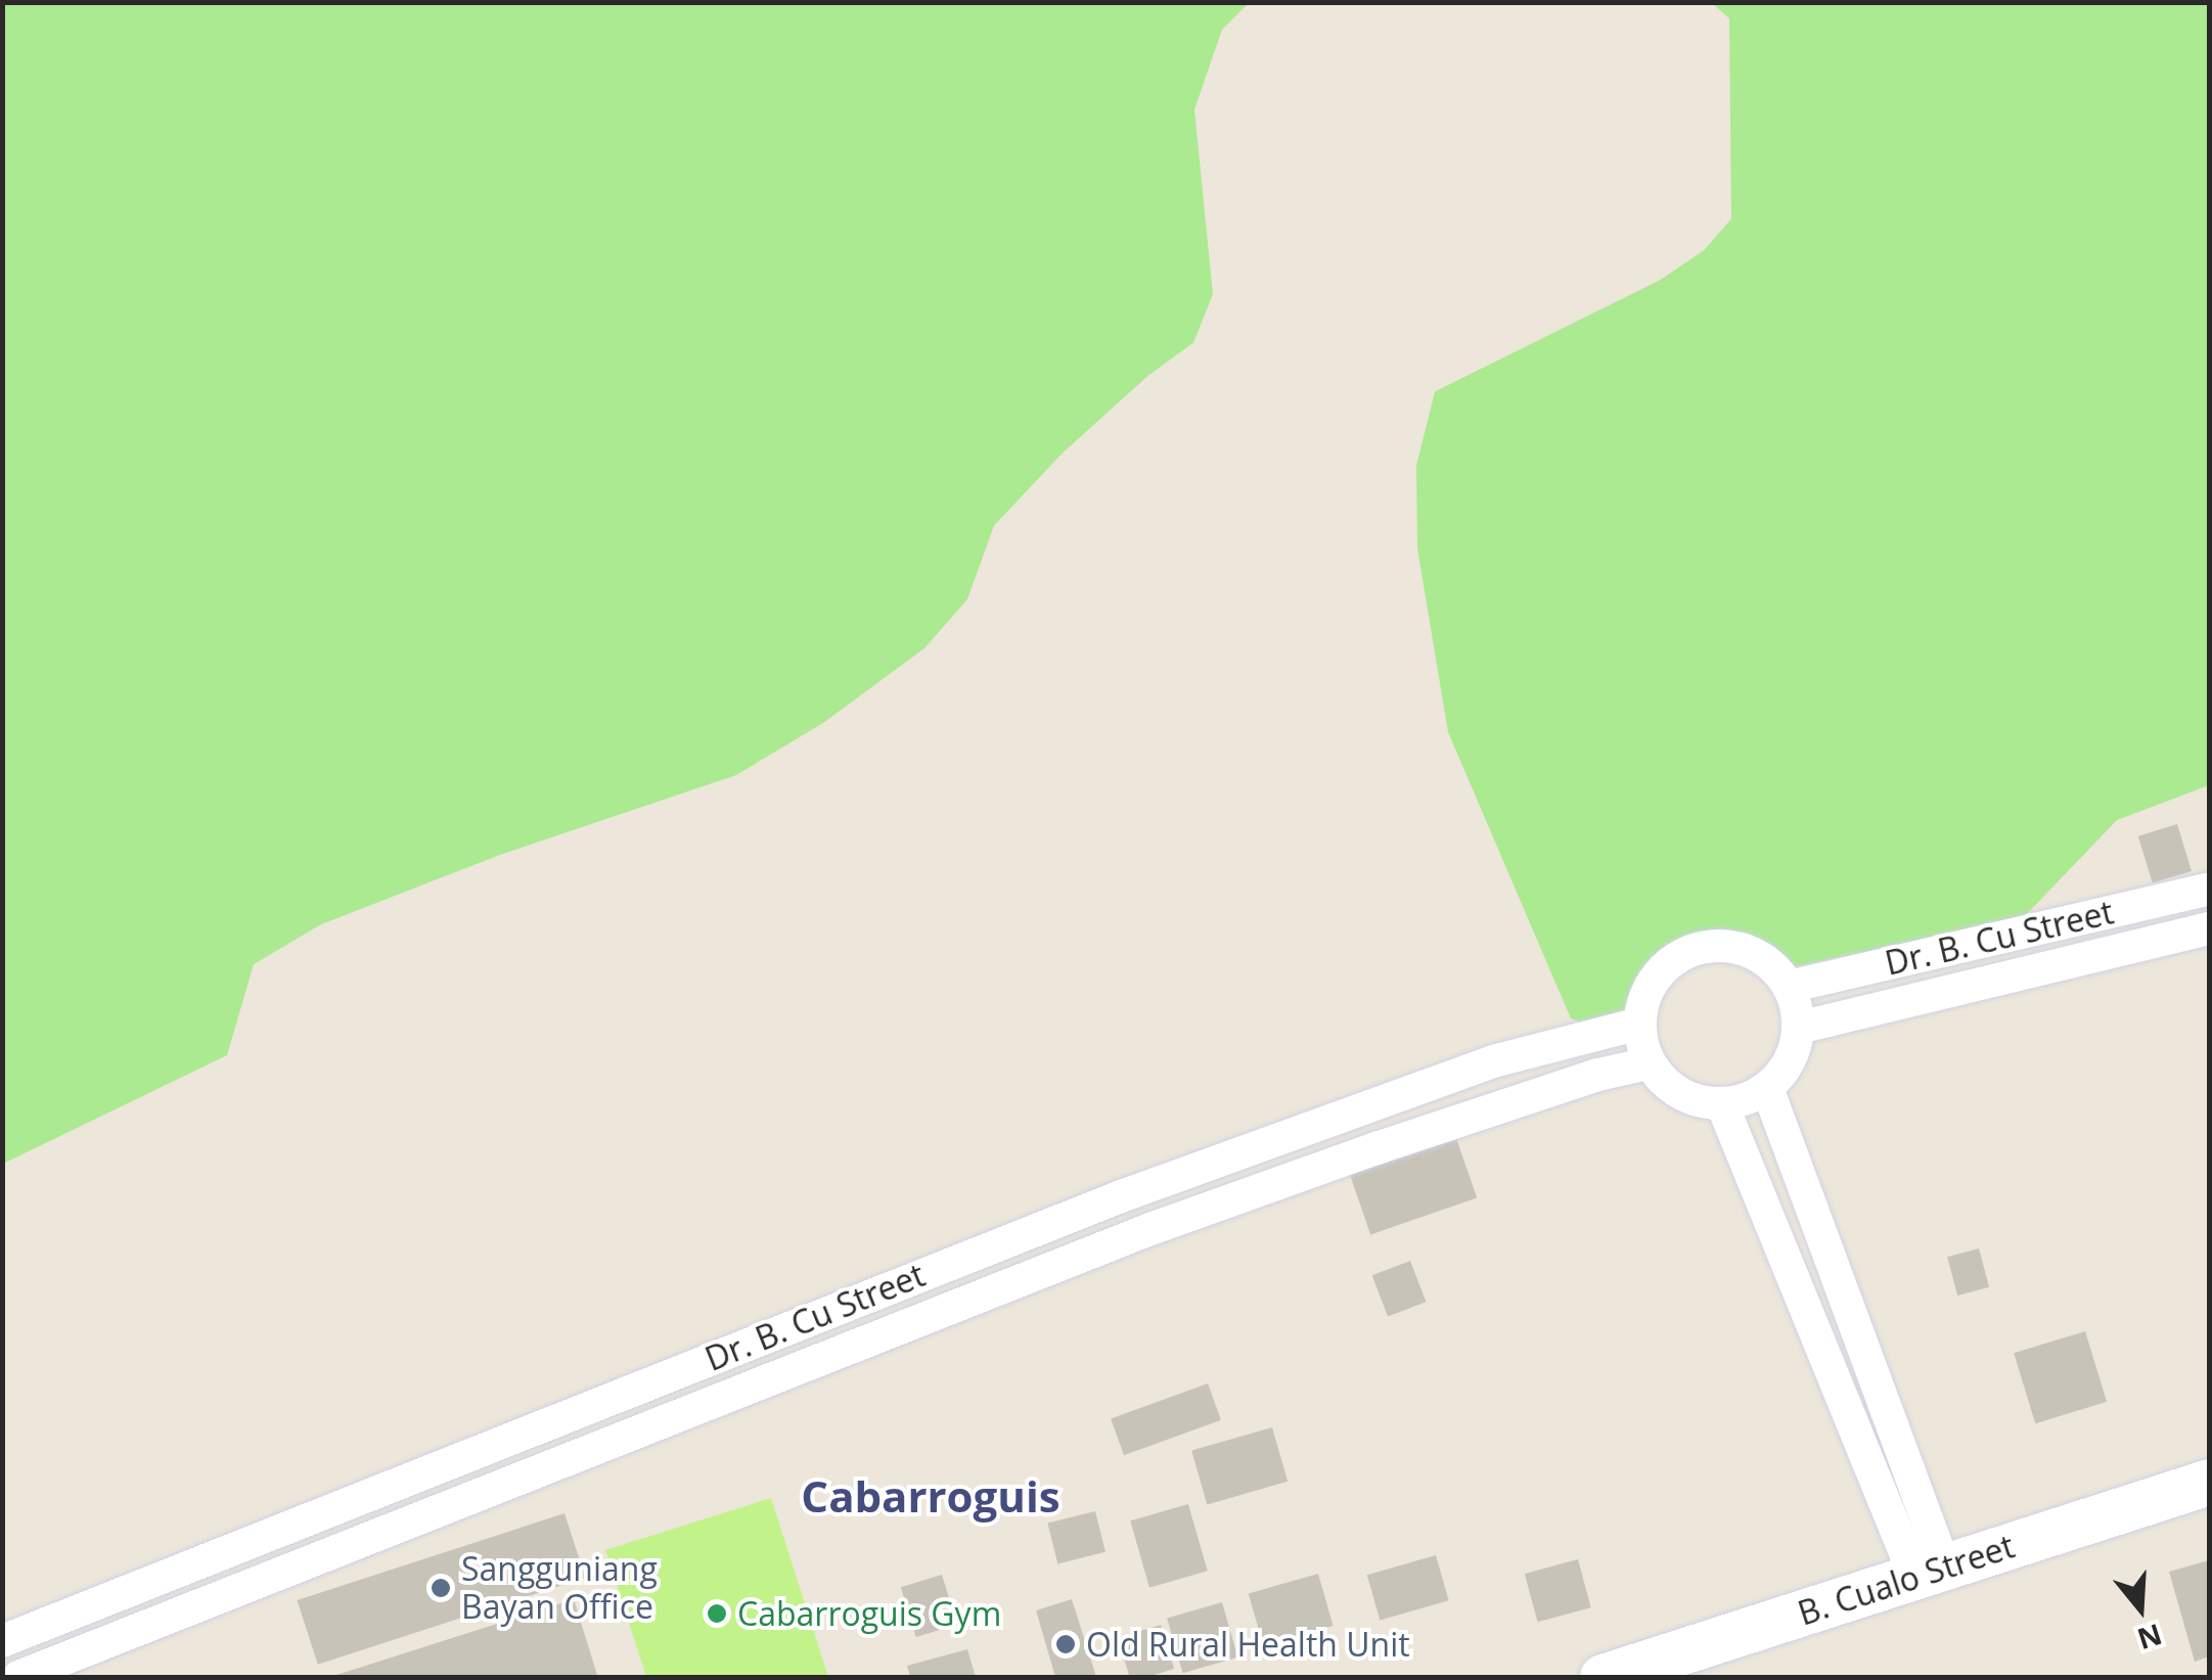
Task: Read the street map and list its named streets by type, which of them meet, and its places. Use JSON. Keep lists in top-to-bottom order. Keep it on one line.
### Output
{"streets":{"street":["Dr. B. Cu Street","B. Cualo Street"]},"districts":["Cabarroguis"],"places":["Sangguniang Bayan Office","Cabarroguis Gym","Old Rural Health Unit"],"north":"bottom"}
